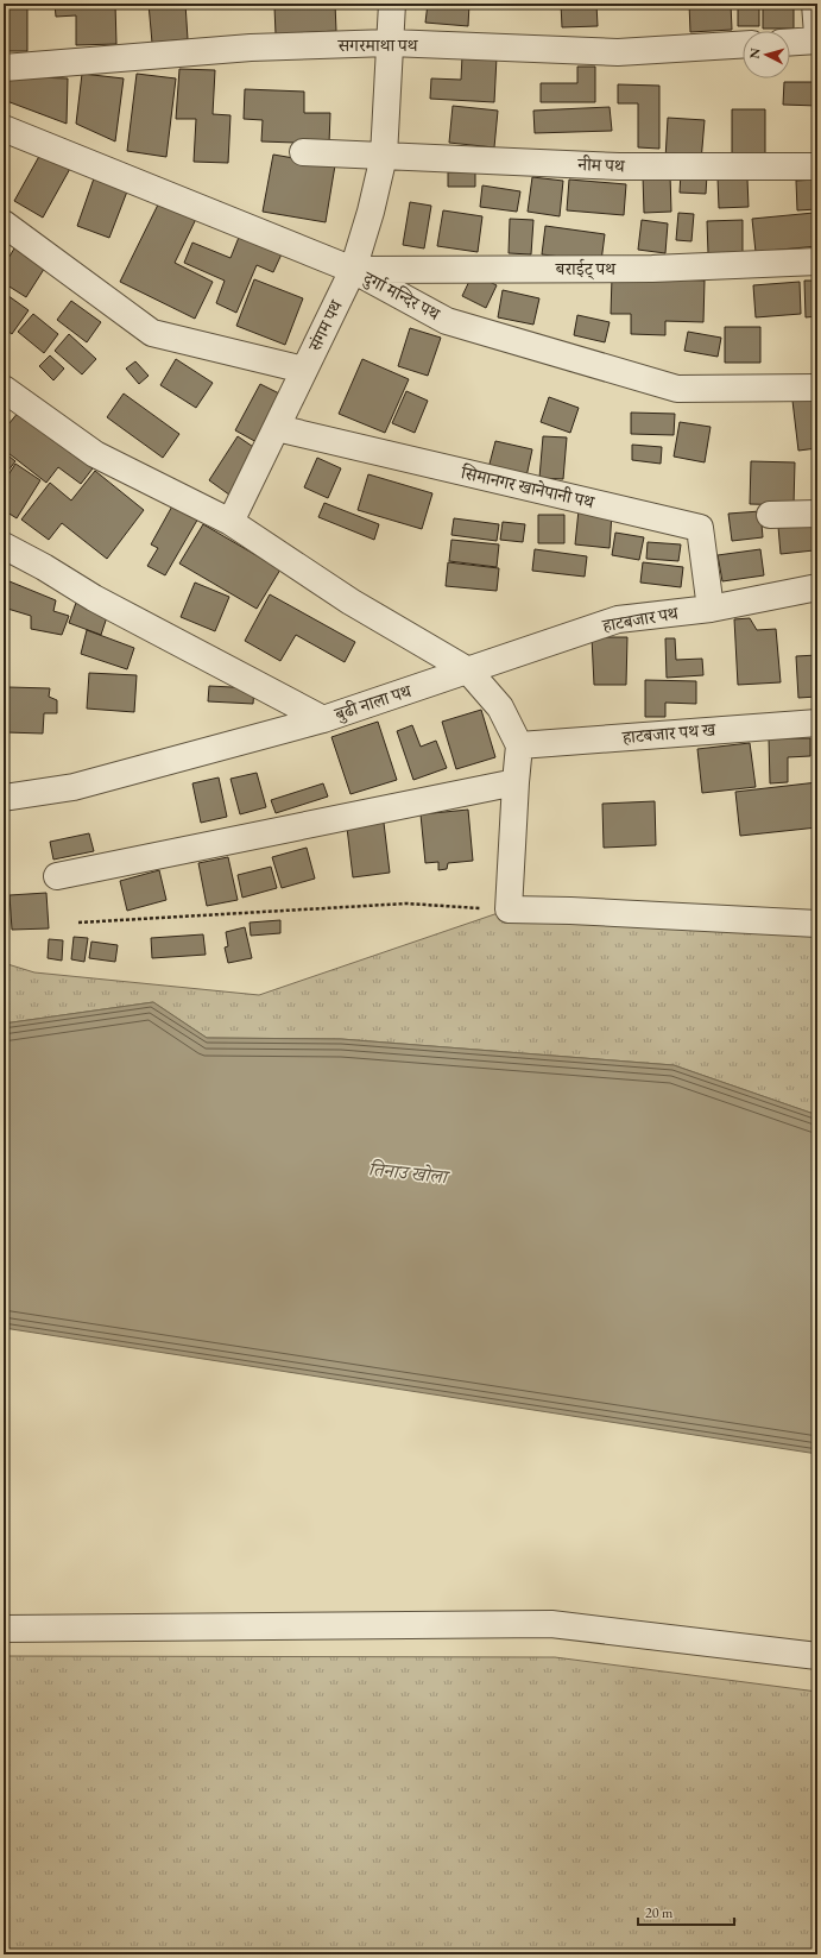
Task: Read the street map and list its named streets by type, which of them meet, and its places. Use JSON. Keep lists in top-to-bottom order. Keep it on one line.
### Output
{"streets":{"street":["सगरमाथा पथ","नीम पथ","बराईट् पथ","दुर्गा मन्दिर पथ","संगम पथ","सिमानगर खानेपानी पथ","हाटबजार पथ","बुढी नाला पथ","हाटबजार पथ ख"]},"crossings":[["सगरमाथा पथ","संगम पथ"],["नीम पथ","संगम पथ"],["बराईट् पथ","दुर्गा मन्दिर पथ"],["बराईट् पथ","संगम पथ"],["दुर्गा मन्दिर पथ","संगम पथ"],["संगम पथ","सिमानगर खानेपानी पथ"],["सिमानगर खानेपानी पथ","हाटबजार पथ"],["हाटबजार पथ","बुढी नाला पथ"]],"water":["तिनाउ खोला"],"scale_bar":"20 m","north":"left"}
